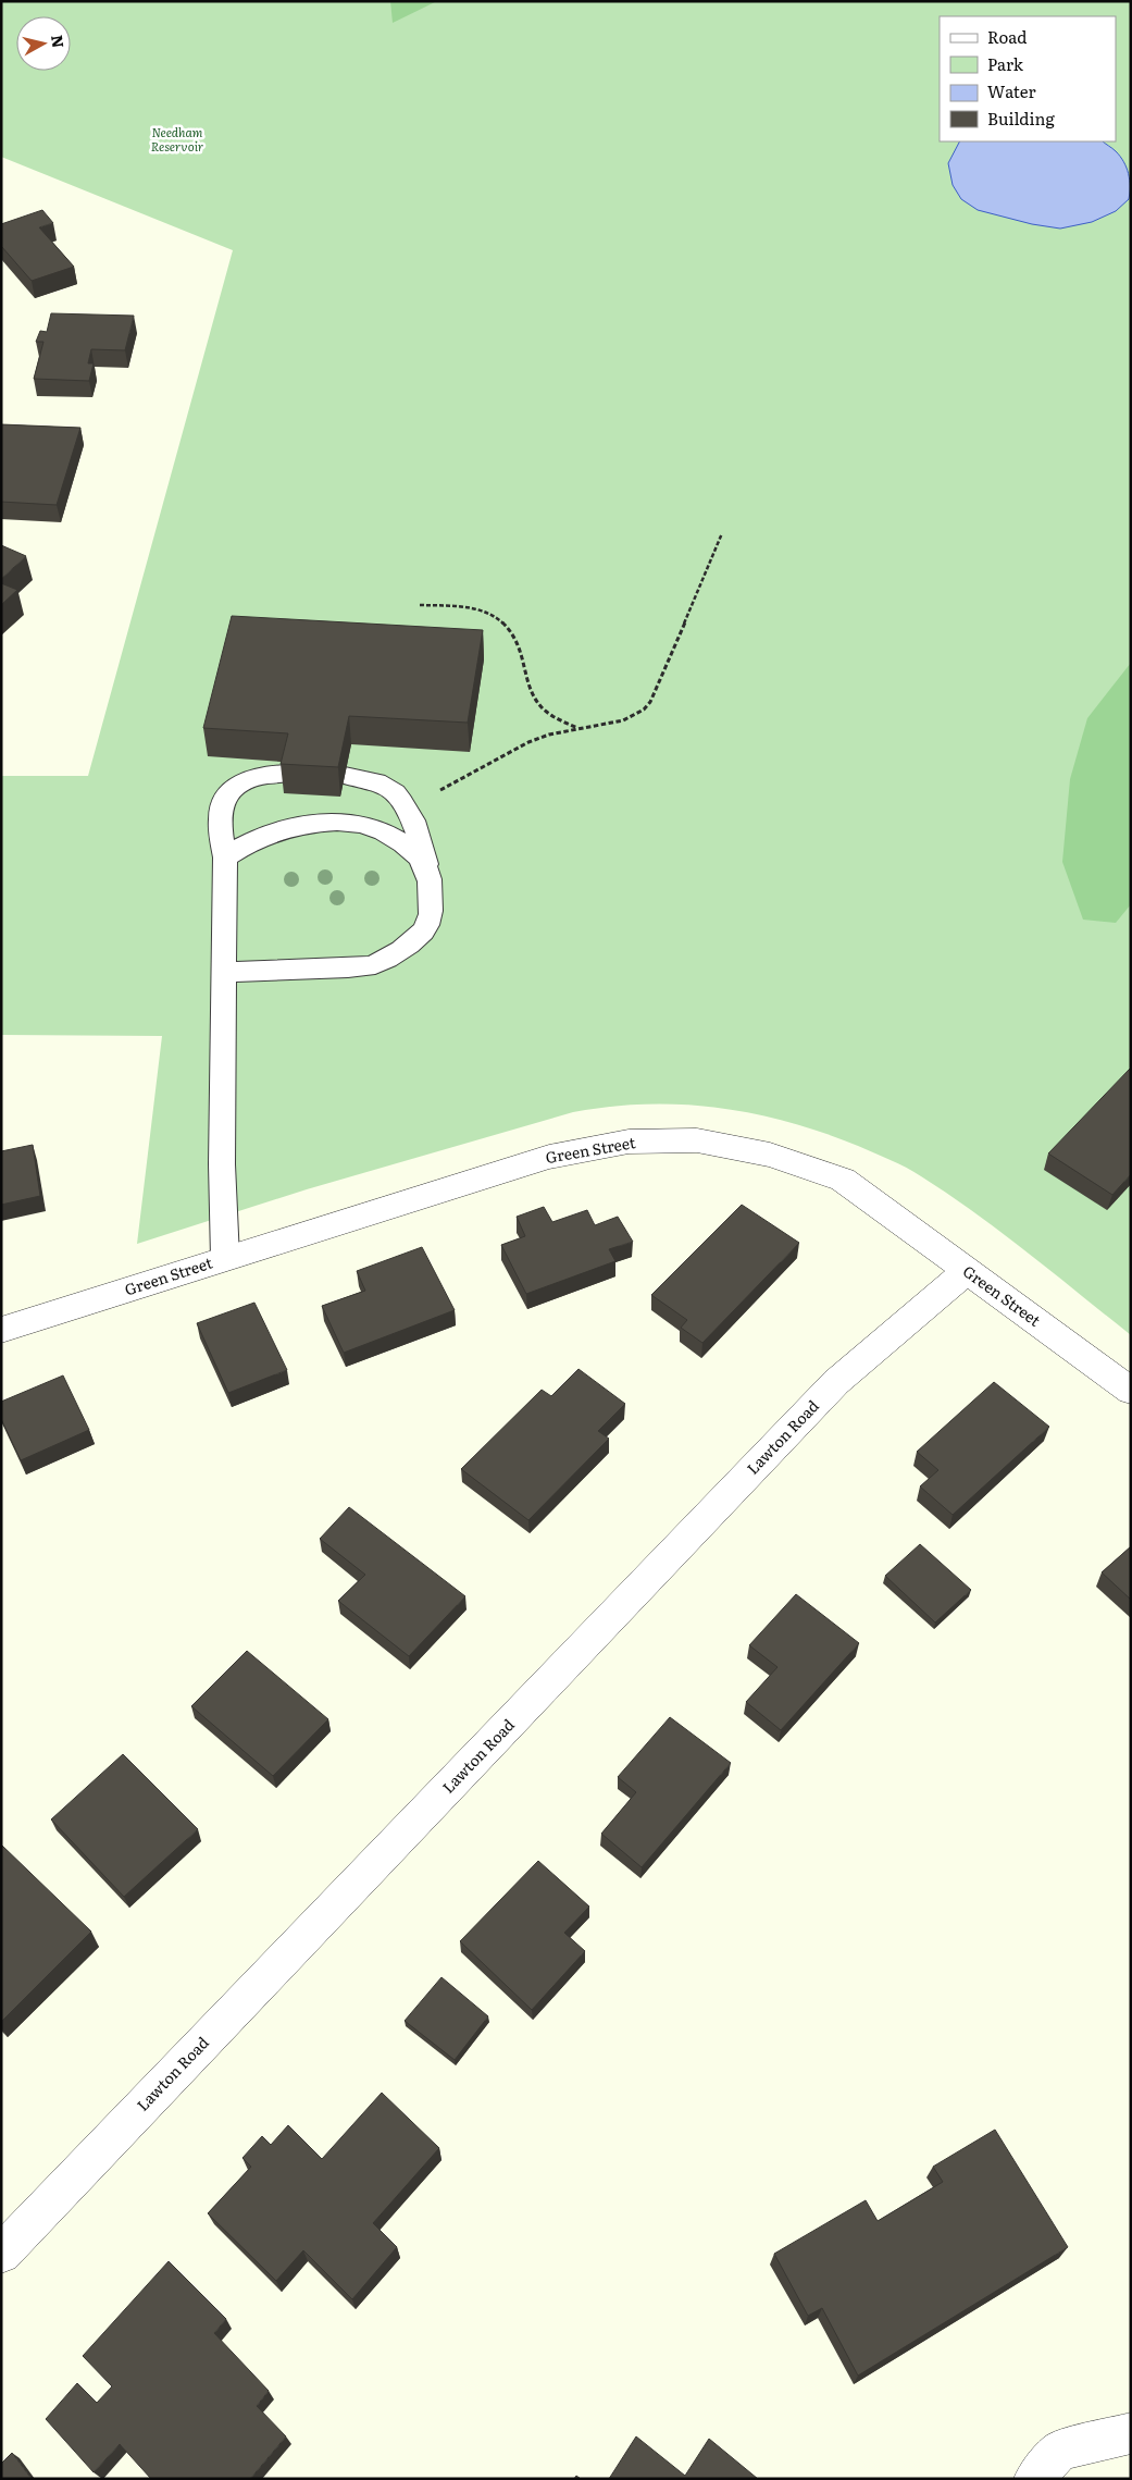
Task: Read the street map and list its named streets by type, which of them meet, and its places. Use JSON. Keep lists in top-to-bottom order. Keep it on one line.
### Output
{"streets":{"street":["Green Street","Lawton Road"]},"crossings":[["Green Street","Lawton Road"]],"parks":["Needham Reservoir"],"legend":["Road","Park","Water","Building"],"north":"right"}
